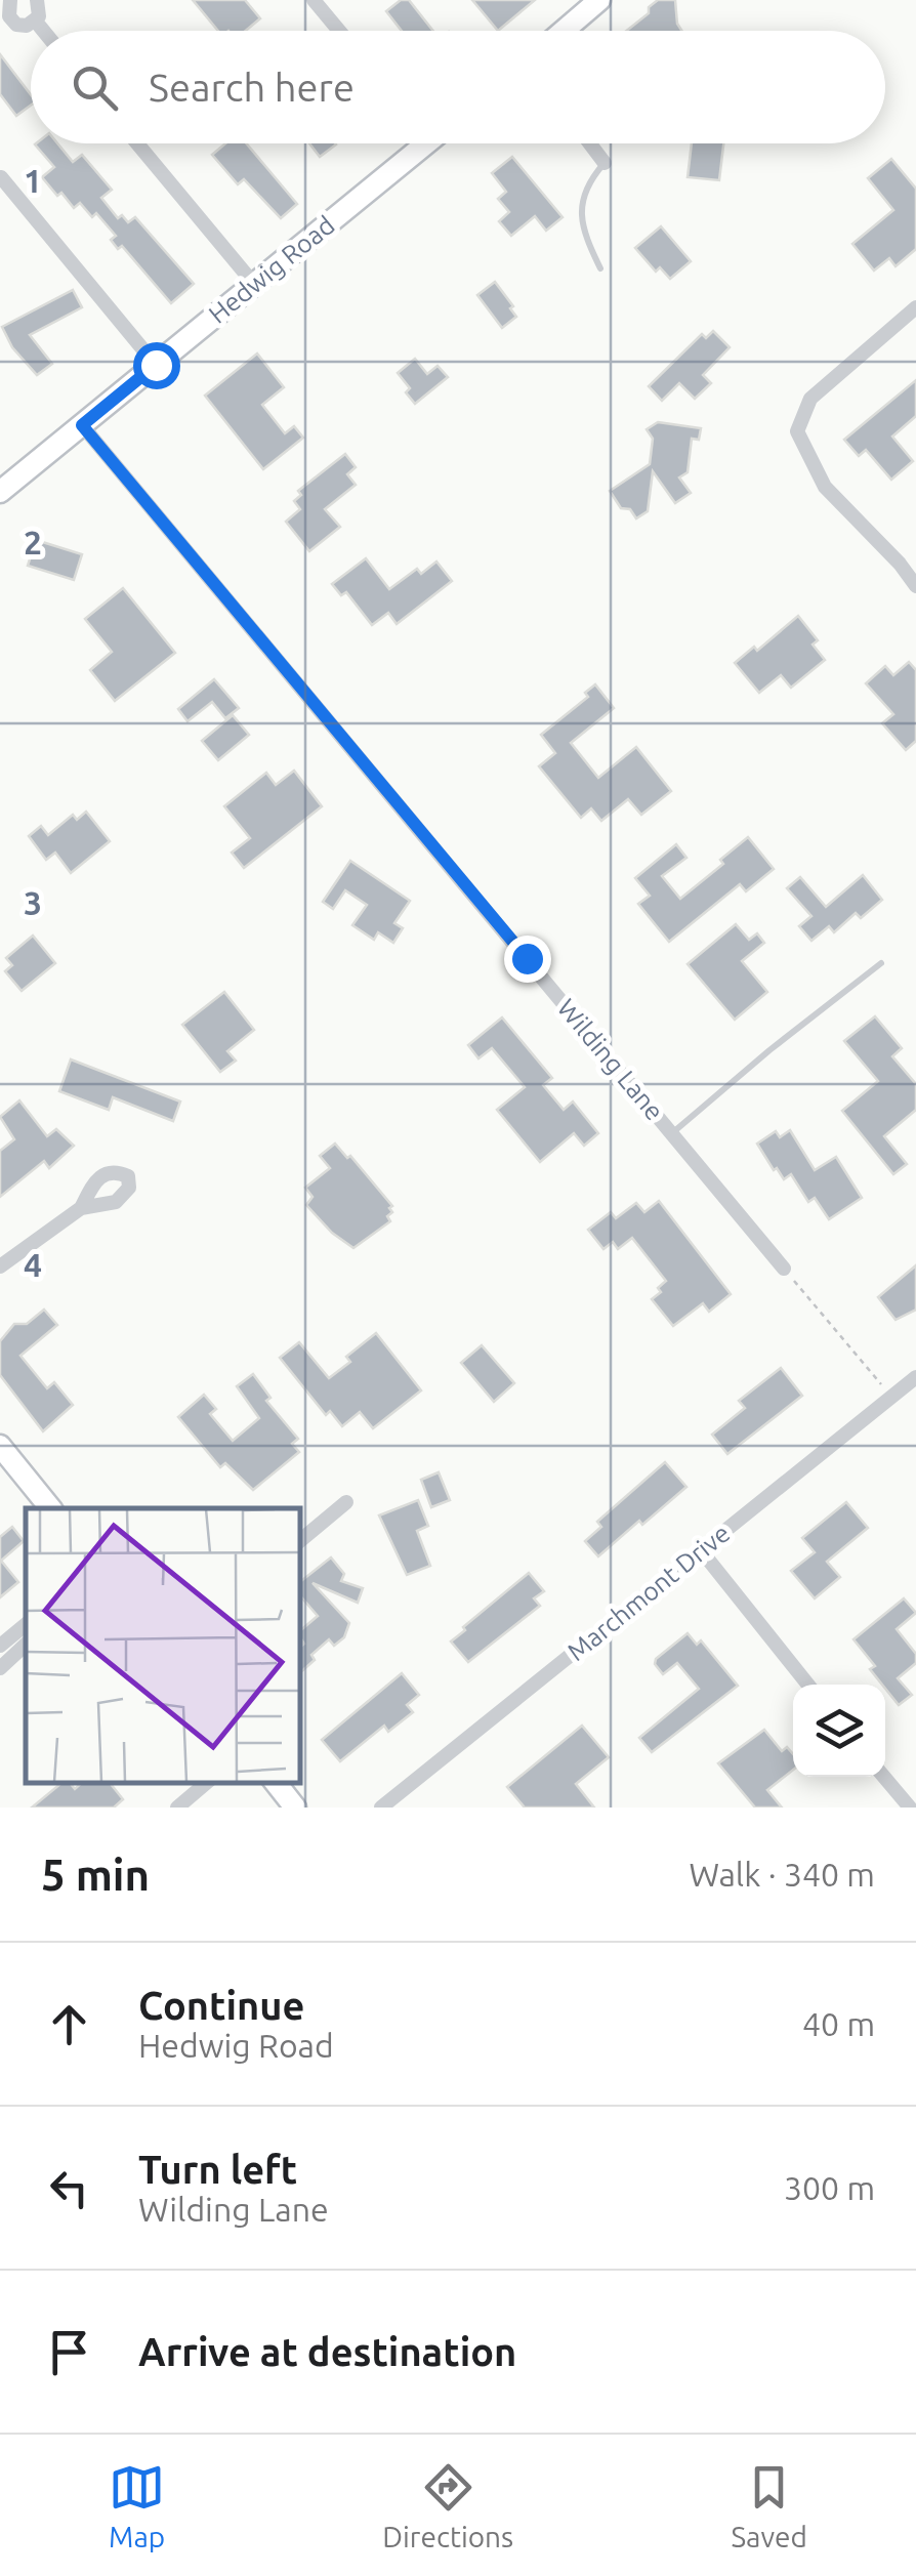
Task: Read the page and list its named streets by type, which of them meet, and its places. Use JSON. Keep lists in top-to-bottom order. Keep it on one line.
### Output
{"streets":{"street":["Hedwig Road","Wilding Lane","Marchmont Drive"]},"crossings":[["Hedwig Road","Wilding Lane"]],"page":{"search":"Search here","heading":["5 min","Walk · 340 m"],"list":[["Continue","Hedwig Road","40 m"],["Turn left","Wilding Lane","300 m"],"Arrive at destination"],"nav":["Map","Directions","Saved"]},"grid":{"rows":["1","2","3","4"]}}
